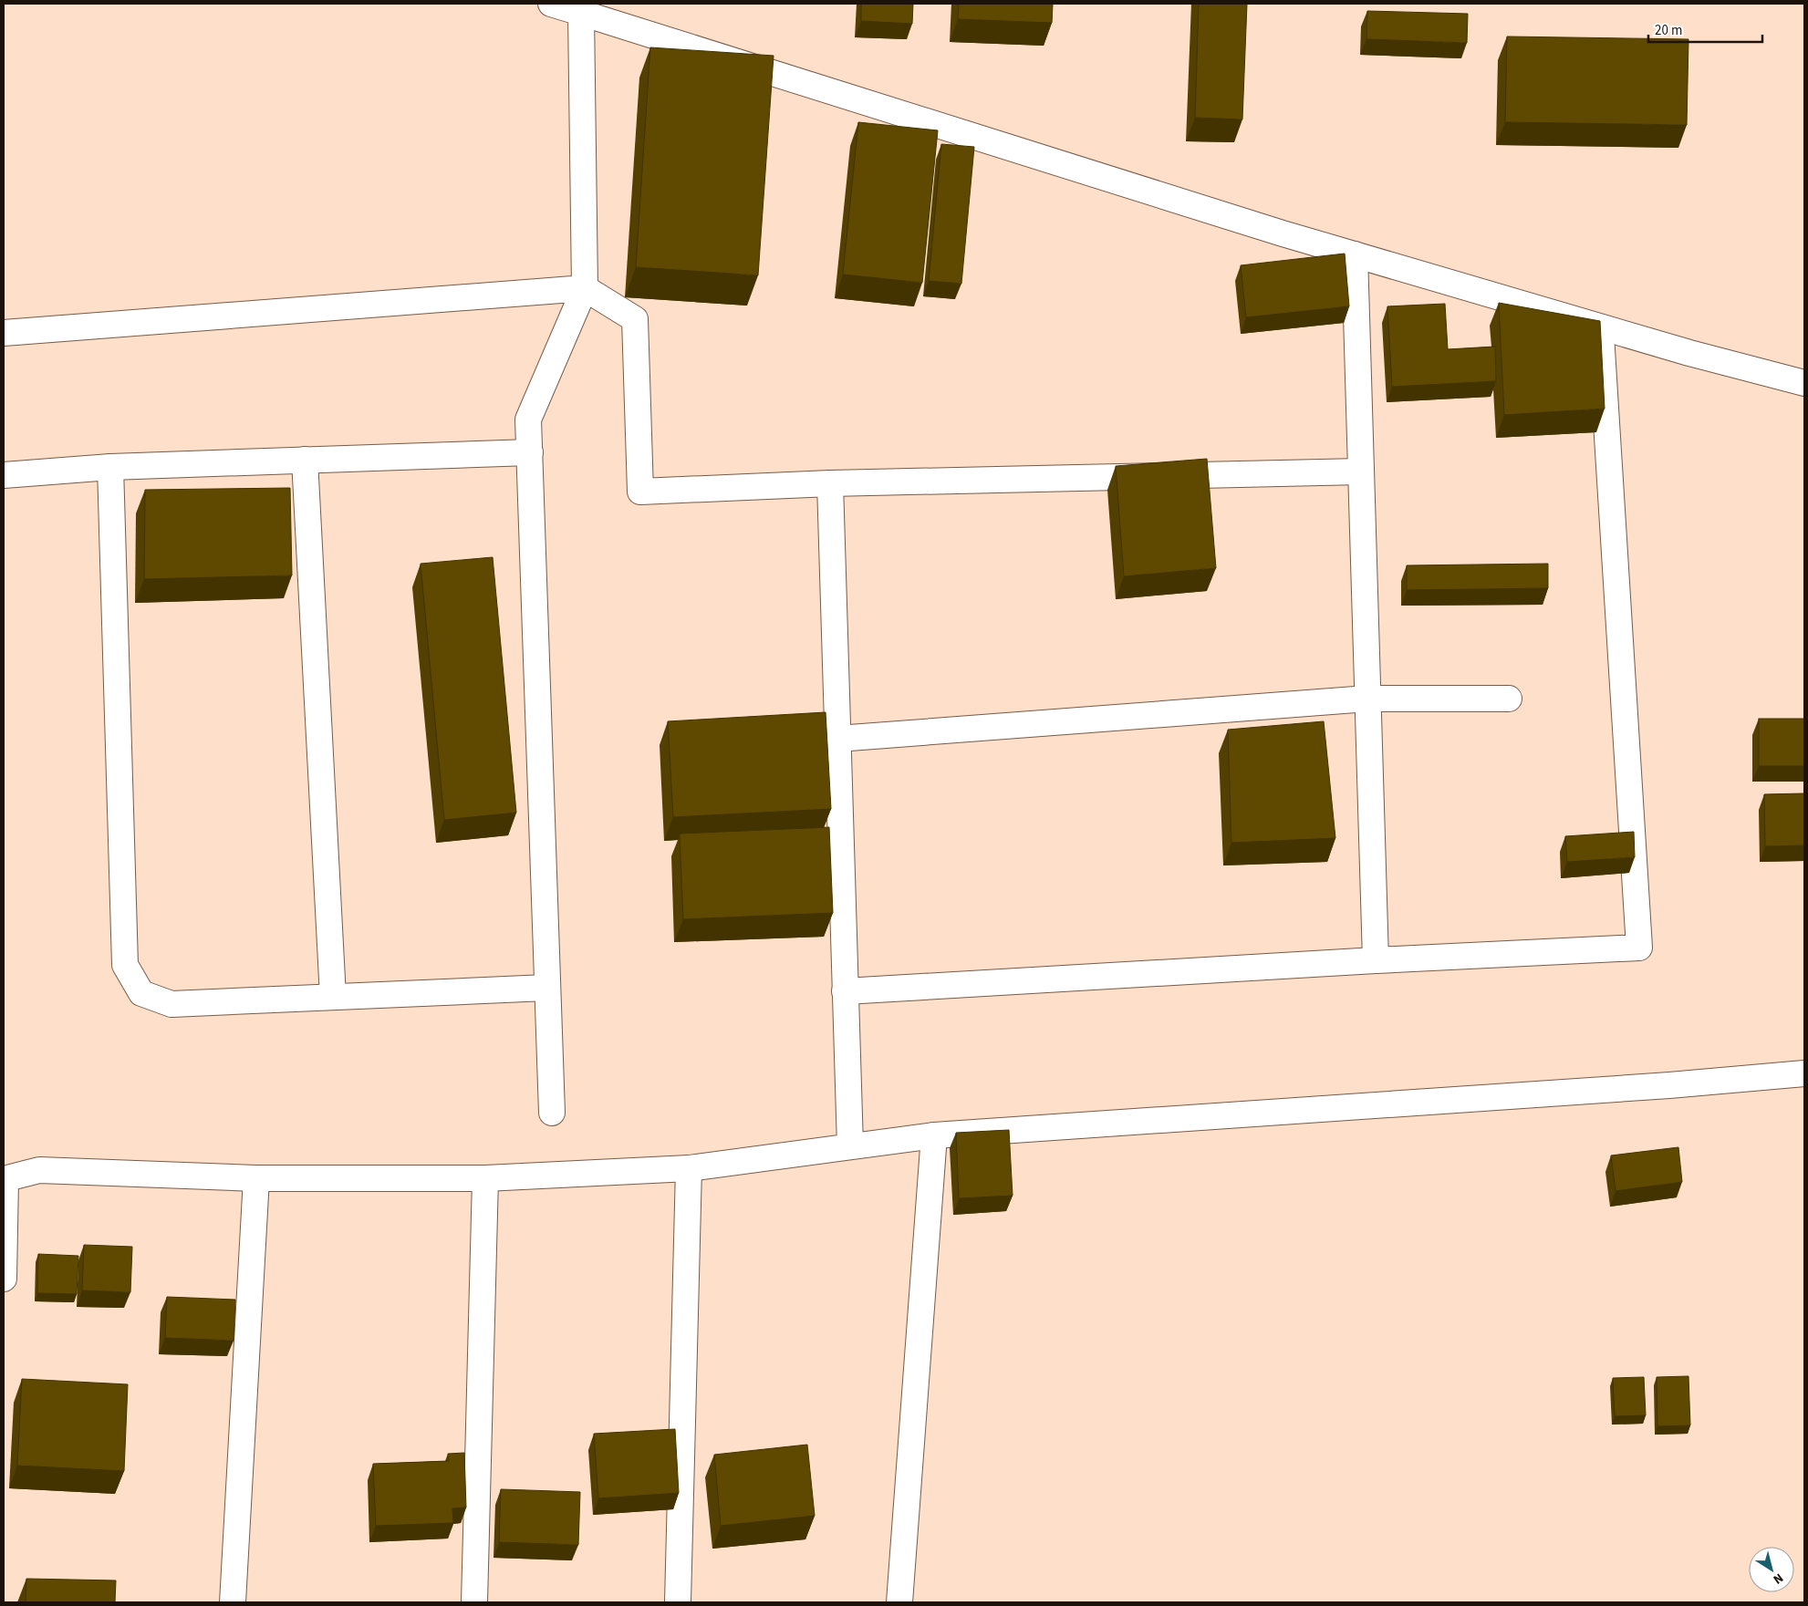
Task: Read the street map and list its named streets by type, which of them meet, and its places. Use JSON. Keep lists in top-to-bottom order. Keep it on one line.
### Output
{"scale_bar":"20 m","north":"bottom right"}
